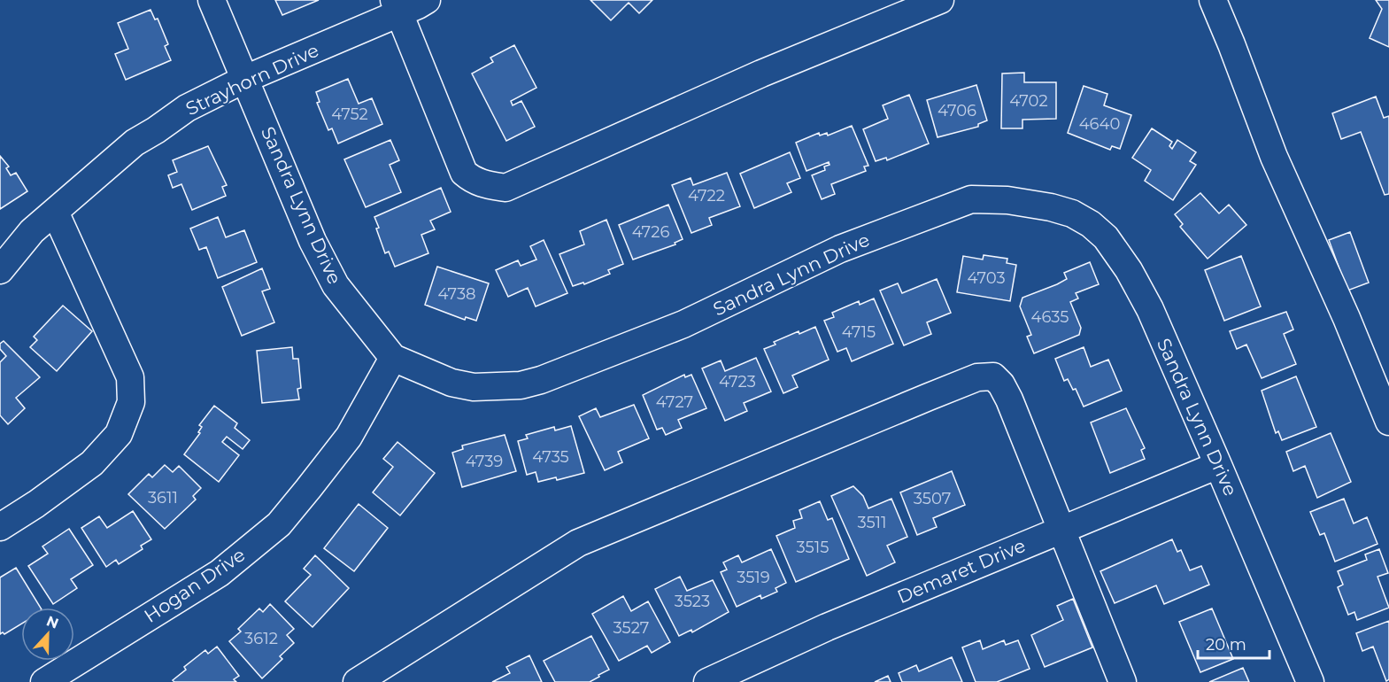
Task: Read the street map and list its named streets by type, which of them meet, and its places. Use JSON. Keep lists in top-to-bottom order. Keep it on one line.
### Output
{"streets":{"street":["Strayhorn Drive","Sandra Lynn Drive","Demaret Drive","Hogan Drive"]},"crossings":[["Strayhorn Drive","Sandra Lynn Drive"],["Sandra Lynn Drive","Demaret Drive"],["Sandra Lynn Drive","Hogan Drive"]],"house_numbers":["4702","4706","4752","4640","4722","4726","4703","4738","4635","4715","4723","4727","4735","4739","3611","3507","3511","3515","3519","3523","3527","3612"],"scale_bar":"20 m","north":"top"}
